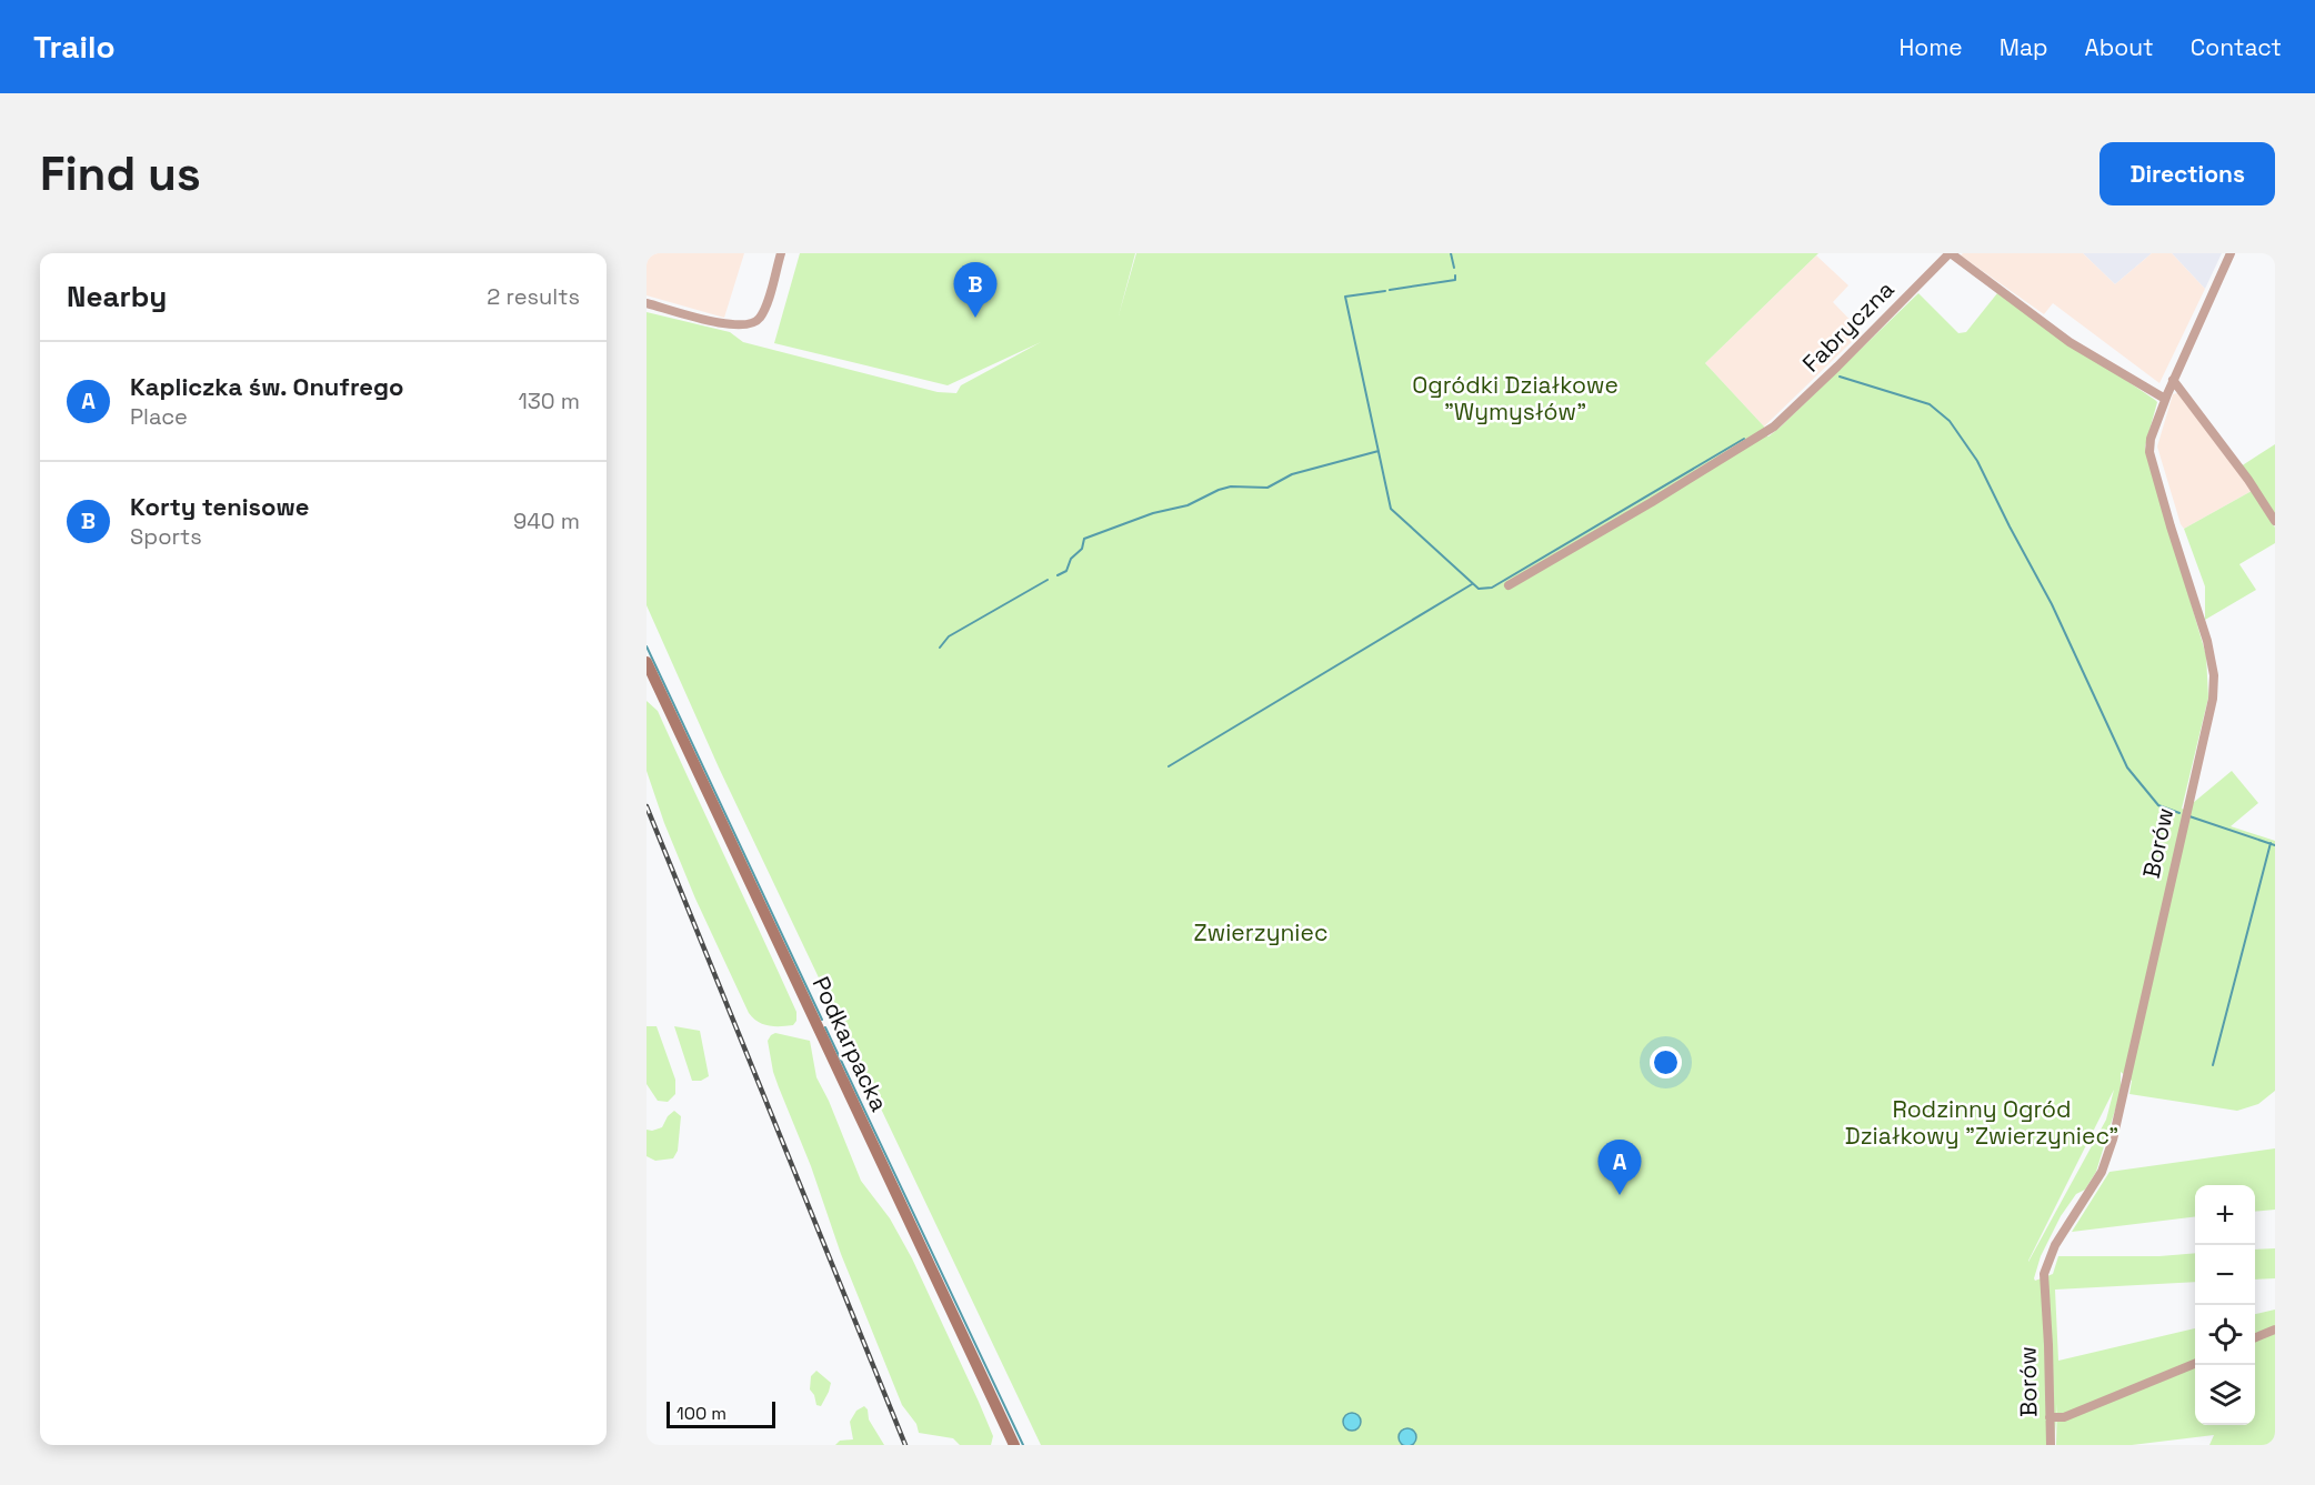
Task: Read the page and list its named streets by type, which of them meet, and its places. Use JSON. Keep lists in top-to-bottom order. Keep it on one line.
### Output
{"streets":{"main road":["Podkarpacka"],"street":["Fabryczna","Borów"]},"parks":["Ogródki Działkowe \"Wymysłów\"","Zwierzyniec","Rodzinny Ogród Działkowy \"Zwierzyniec\""],"scale_bar":"100 m","page":{"header":"Trailo","nav":["Home","Map","About","Contact"],"buttons":"Directions","title":"Find us","heading":["Nearby","2 results"],"pins":["B","A"],"list":[{"mark":"A","name":"Kapliczka św. Onufrego","note":"Place","value":"130 m"},{"mark":"B","name":"Korty tenisowe","note":"Sports","value":"940 m"}],"map_buttons":["+","−"],"scale":"100 m"}}
